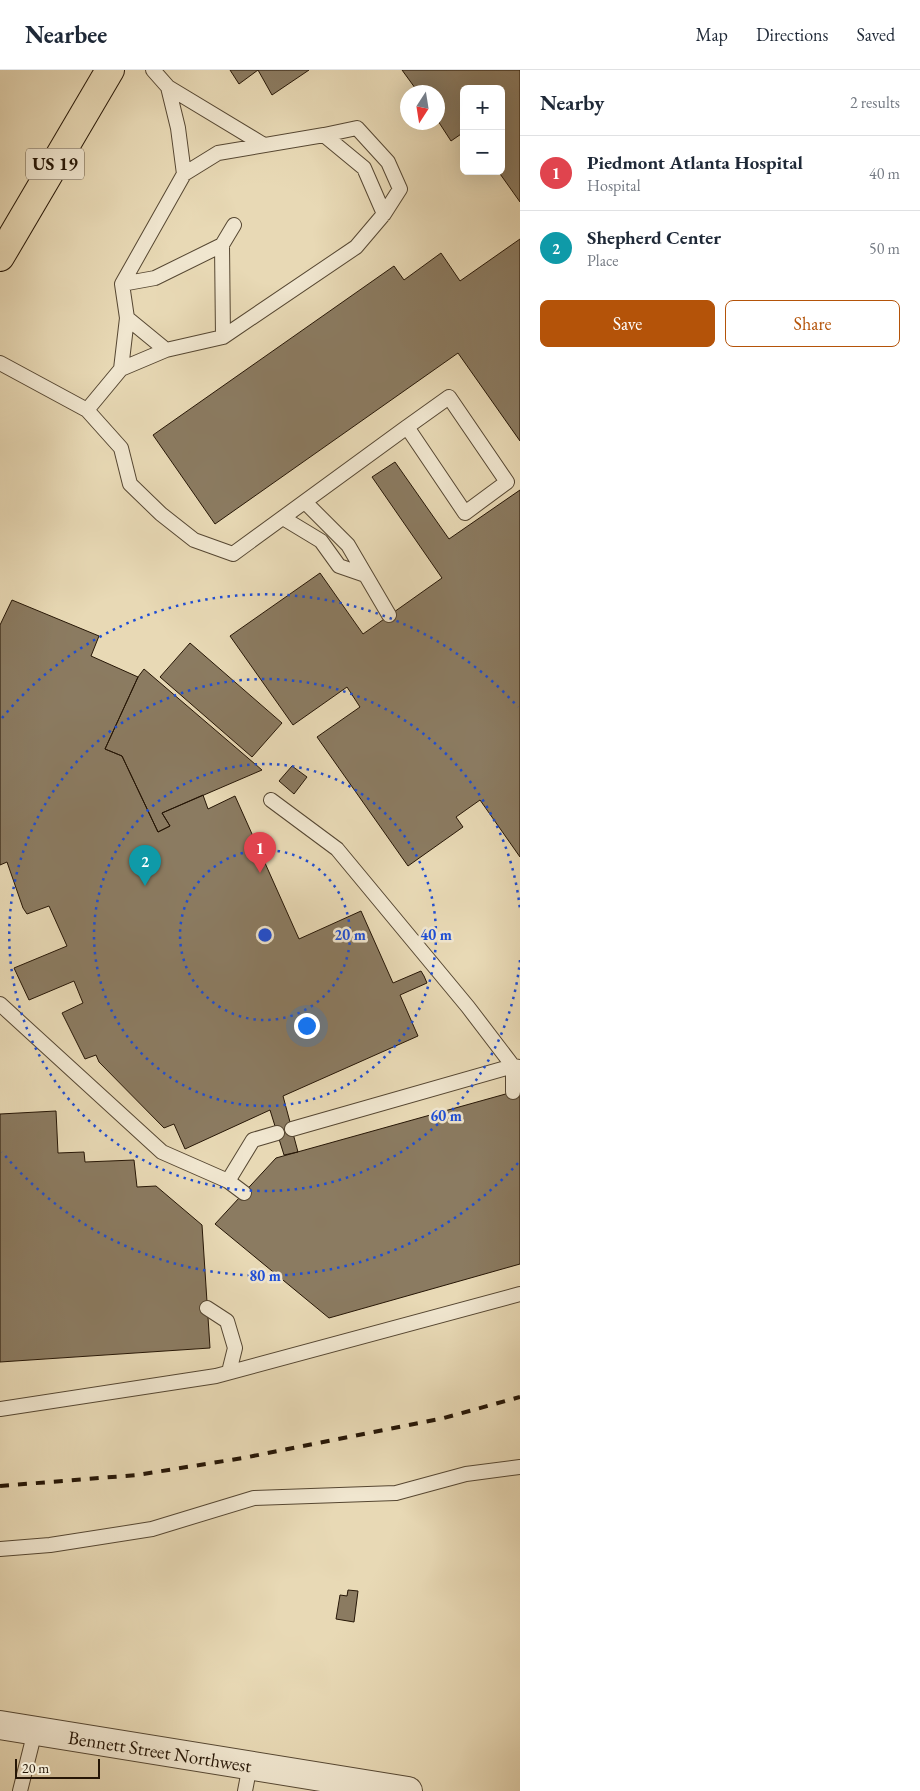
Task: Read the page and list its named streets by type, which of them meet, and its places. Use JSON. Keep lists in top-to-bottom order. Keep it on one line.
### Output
{"streets":{"highway":["US 19"],"street":["Bennett Street Northwest"]},"scale_bar":"20 m","north":"bottom","page":{"header":"Nearbee","nav":["Map","Directions","Saved"],"heading":["Nearby","2 results"],"map_buttons":["+","−"],"list":[{"mark":"1","name":"Piedmont Atlanta Hospital","note":"Hospital","value":"40 m"},{"mark":"2","name":"Shepherd Center","note":"Place","value":"50 m"}],"buttons":["Save","Share"],"pins":["1","2"],"scale":"20 m"},"rings":["20 m","40 m","60 m","80 m"]}
